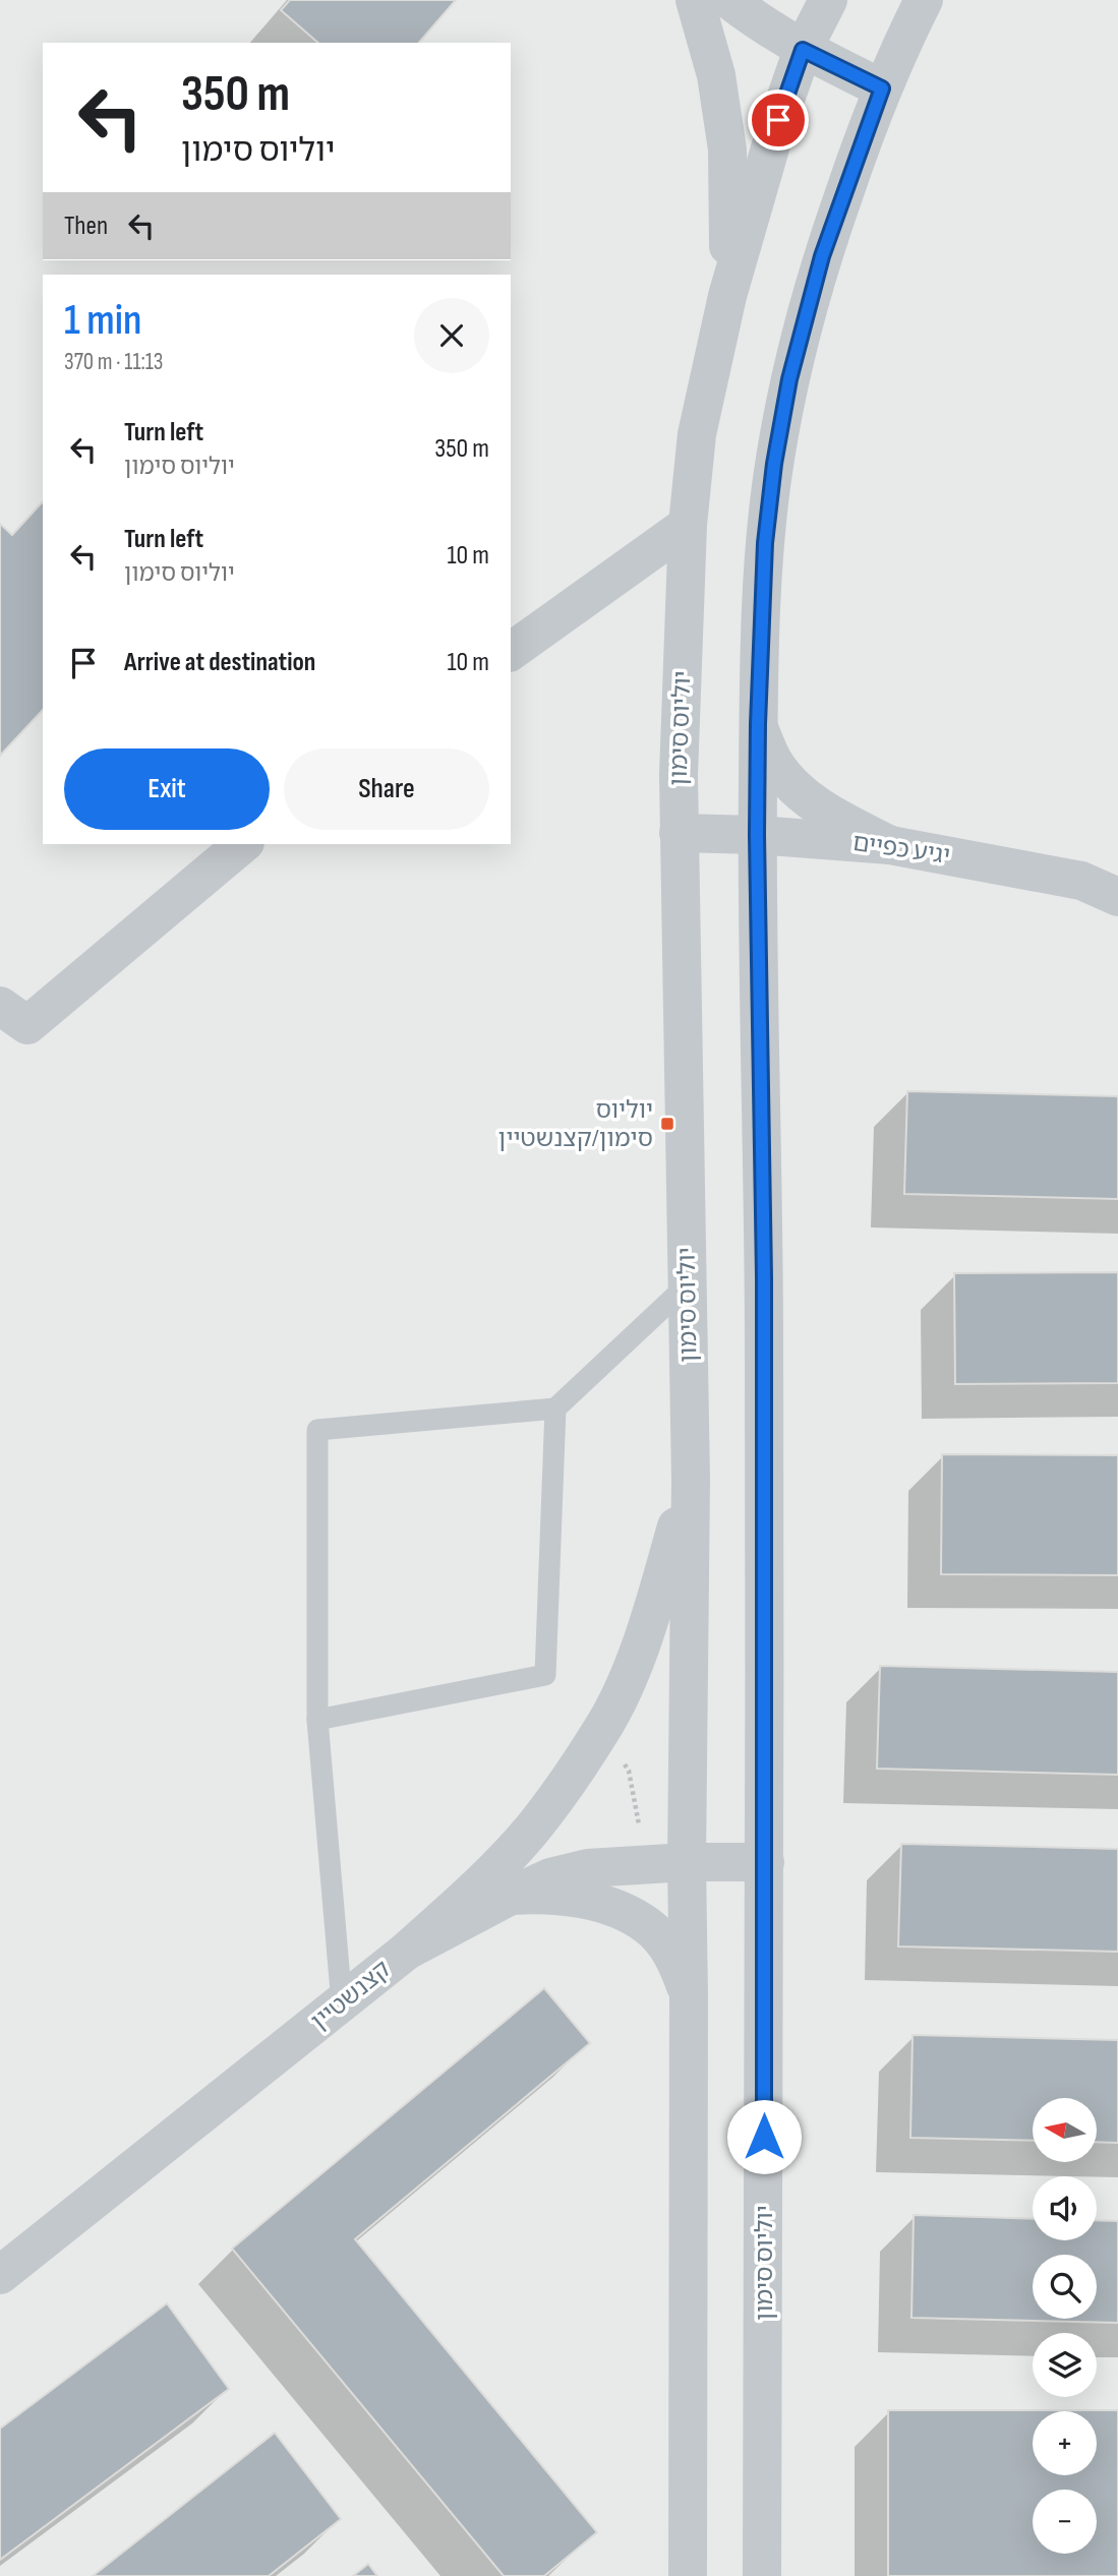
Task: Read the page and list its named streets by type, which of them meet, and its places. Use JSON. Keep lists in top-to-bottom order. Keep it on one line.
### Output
{"streets":{"street":["יוליוס סימון","יגיע כפיים","קצנשטיין"]},"crossings":[["יוליוס סימון","יגיע כפיים"],["יוליוס סימון","קצנשטיין"]],"places":{"transit":["יוליוס סימון/קצנשטיין"]},"north":"left","page":{"turn":["350 m","יוליוס סימון"],"then":"Then","heading":["1 min","370 m · 11:13"],"list":[{"name":"Turn left","note":"יוליוס סימון","value":"350 m"},{"name":"Turn left","note":"יוליוס סימון","value":"10 m"},{"name":"Arrive at destination","value":"10 m"}],"buttons":["Exit","Share"],"map_buttons":["+","−"]}}
